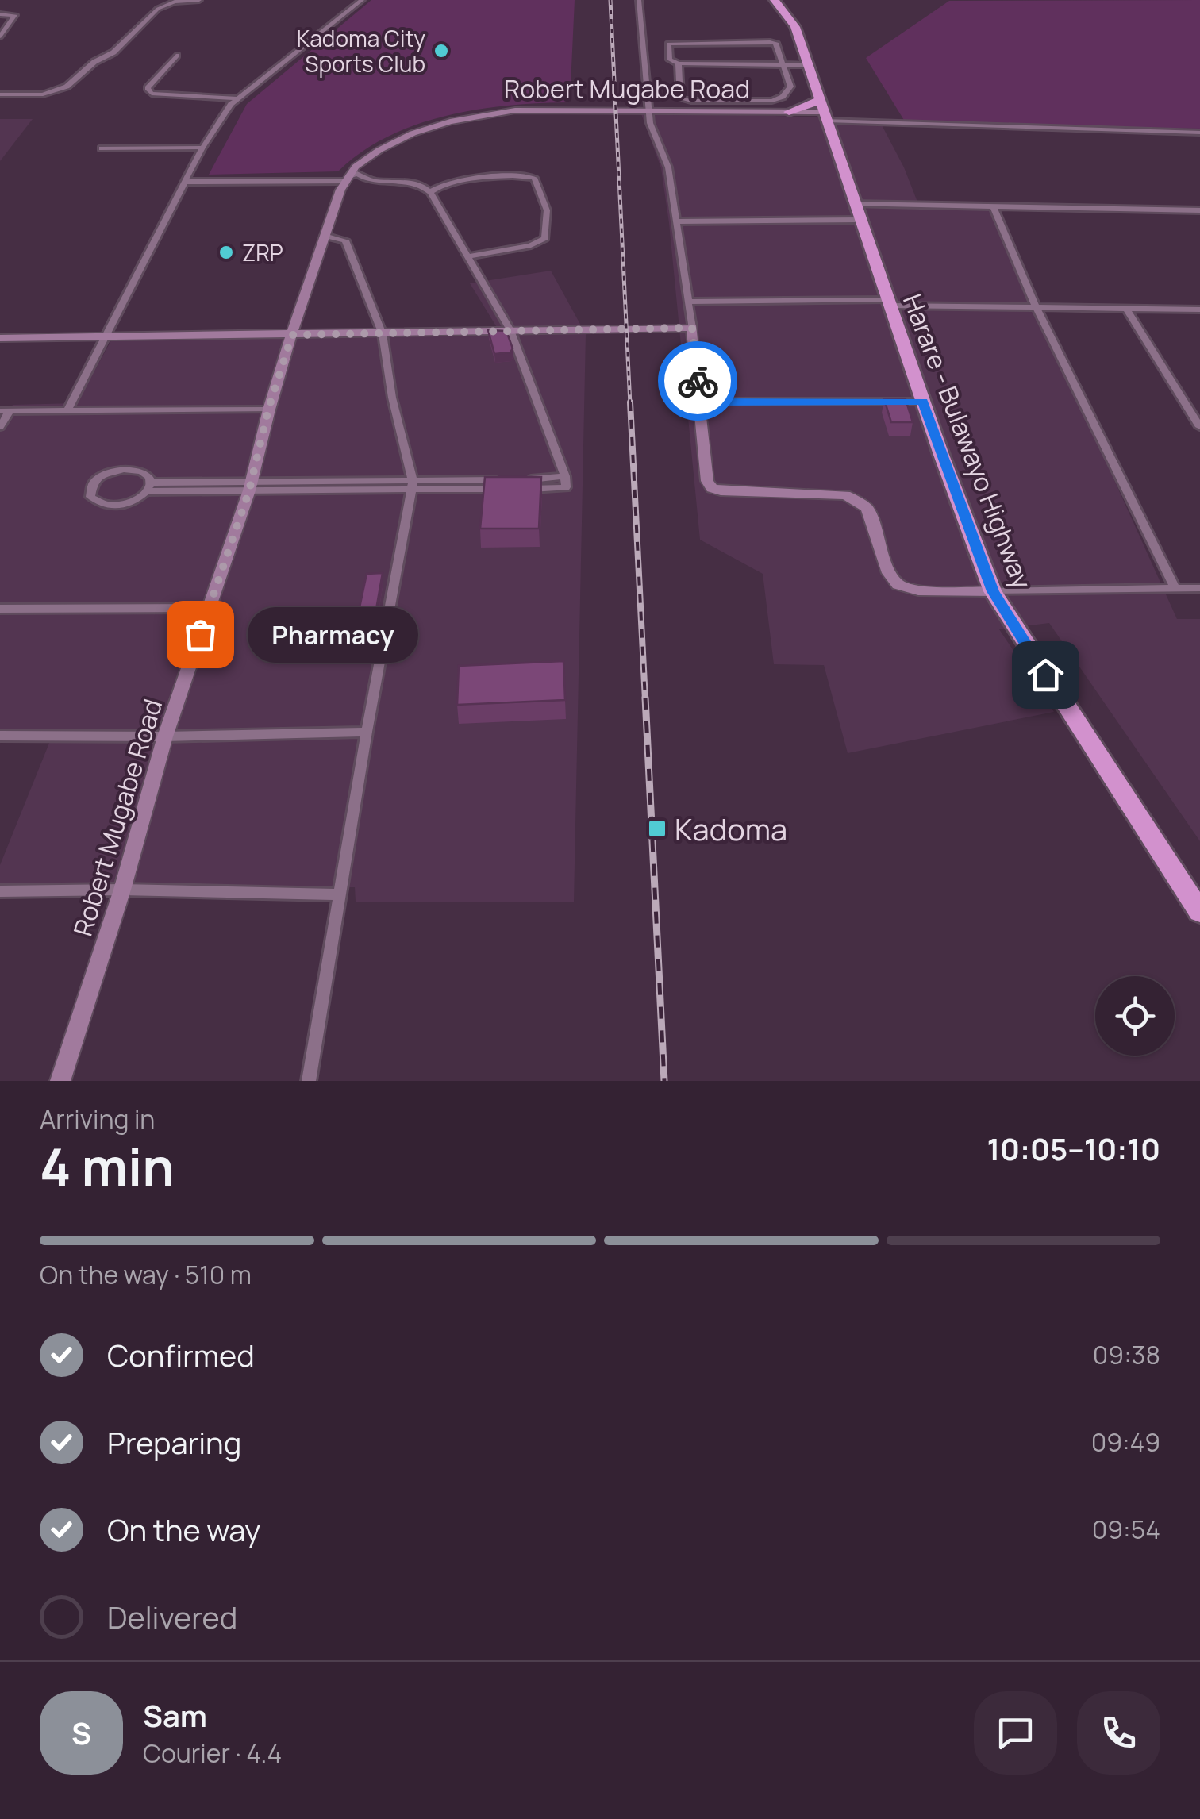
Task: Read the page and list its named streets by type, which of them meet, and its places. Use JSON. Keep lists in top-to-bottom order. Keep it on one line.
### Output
{"streets":{"highway":["Harare - Bulawayo Highway"],"street":["Robert Mugabe Road"]},"places":{"other":["Kadoma City Sports Club","ZRP","Pharmacy"],"transit":["Kadoma"]},"page":{"bubble":"Pharmacy","heading":["4 min","Arriving in","10:05–10:10"],"panel":["Sam","Courier · 4.4"],"bar":"On the way · 510 m","list":[["Confirmed","09:38"],["Preparing","09:49"],["On the way","09:54"],"Delivered"],"round":"S"}}
